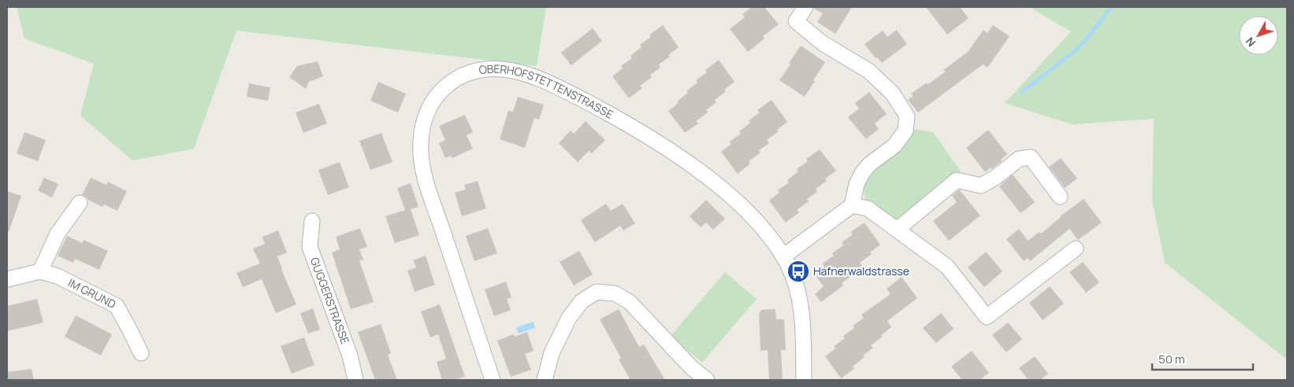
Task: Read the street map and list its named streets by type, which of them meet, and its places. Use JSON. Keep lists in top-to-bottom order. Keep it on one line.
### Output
{"streets":{"street":["OBERHOFSTETTENSTRASSE","IM GRUND","GUGGERSTRASSE"]},"places":{"bus stop":["Hafnerwaldstrasse"]},"scale_bar":"50 m","north":"bottom left"}
